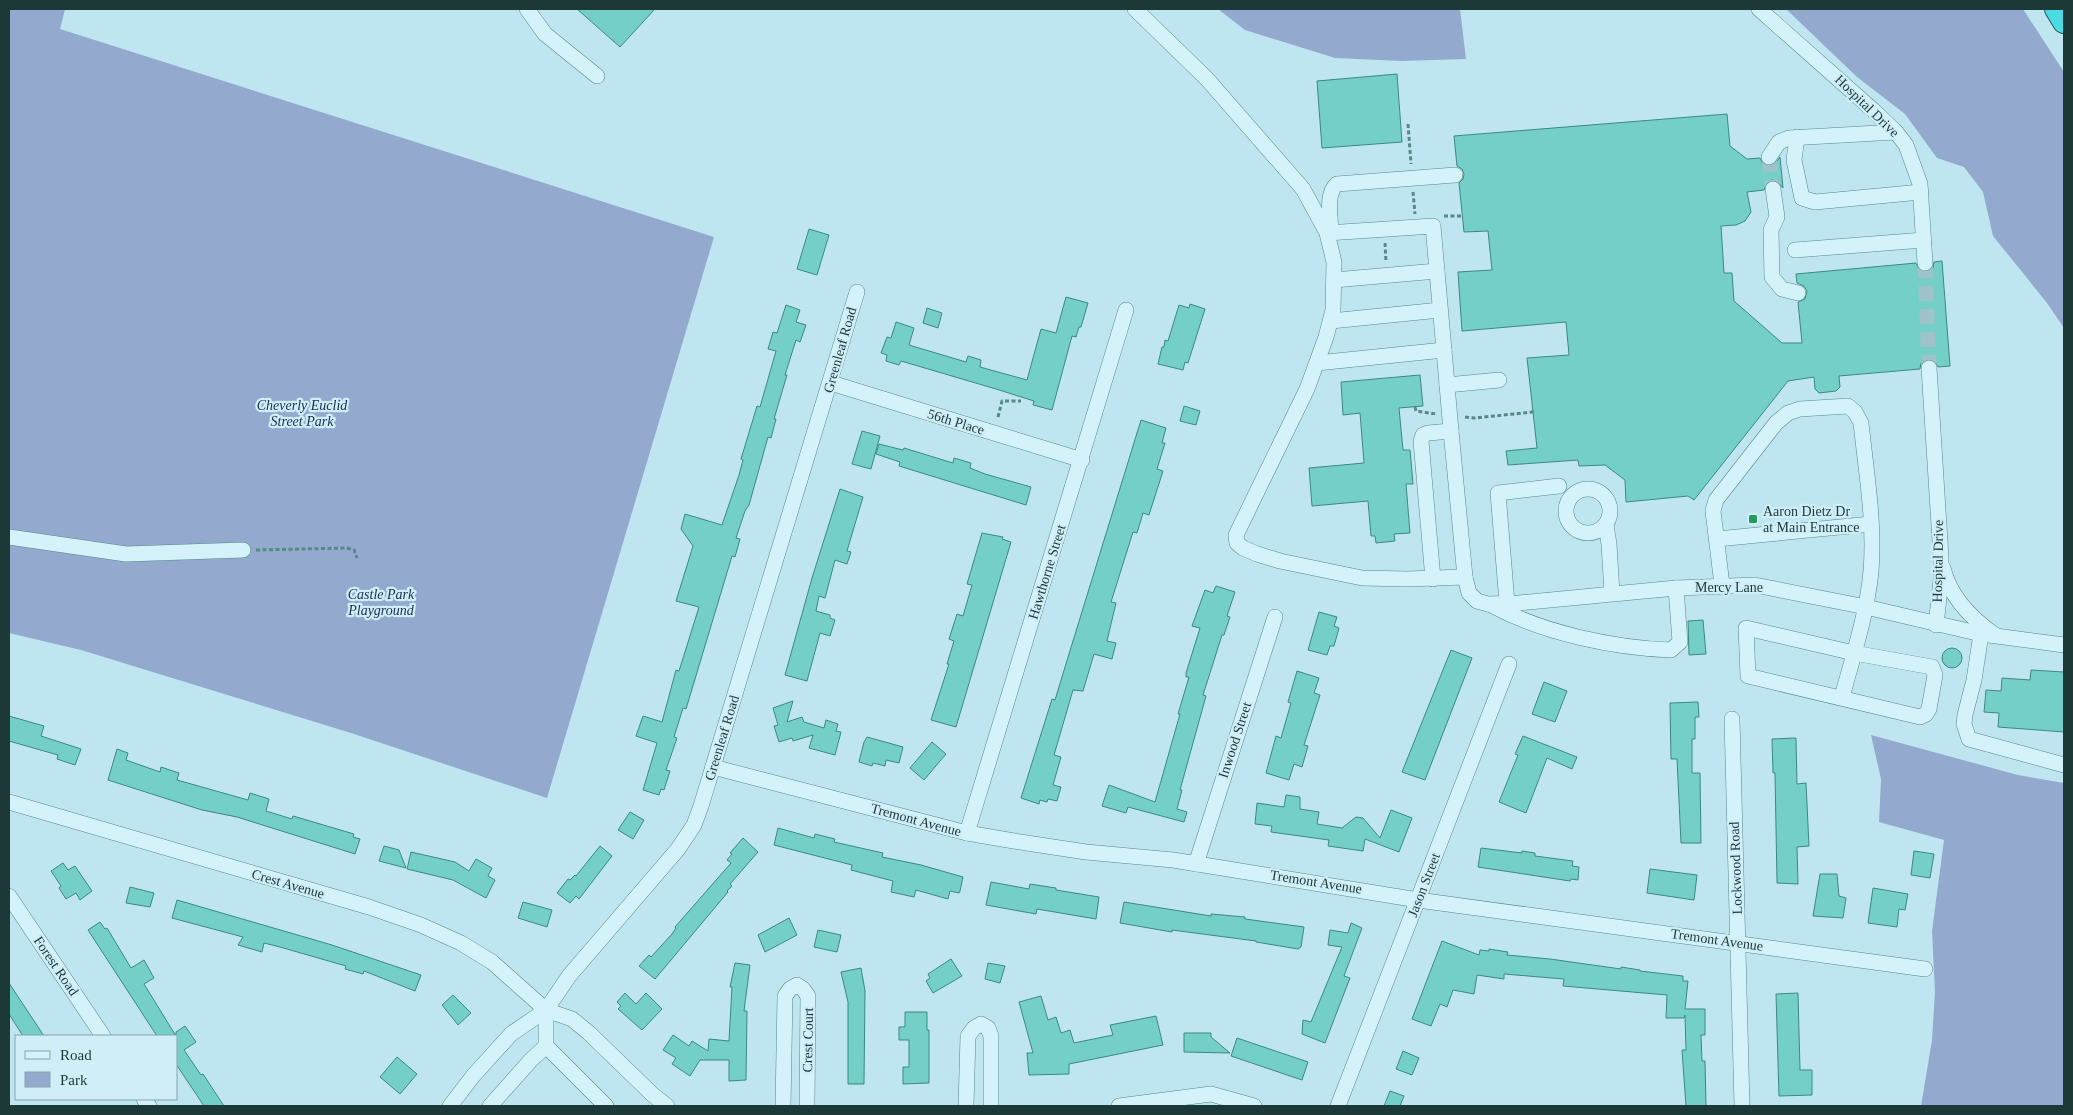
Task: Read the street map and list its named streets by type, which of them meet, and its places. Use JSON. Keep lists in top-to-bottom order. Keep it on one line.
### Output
{"streets":{"street":["Hospital Drive","Greenleaf Road","56th Place","Hawthorne Street","Mercy Lane","Inwood Street","Tremont Avenue","Lockwood Road","Crest Avenue","Jason Street","Forest Road","Crest Court"]},"crossings":[["Hospital Drive","Mercy Lane"],["Greenleaf Road","56th Place"],["Greenleaf Road","Tremont Avenue"],["Greenleaf Road","Crest Avenue"],["56th Place","Hawthorne Street"],["Hawthorne Street","Tremont Avenue"],["Inwood Street","Tremont Avenue"],["Tremont Avenue","Lockwood Road"],["Tremont Avenue","Jason Street"]],"parks":["Cheverly Euclid Street Park","Castle Park Playground"],"places":{"transit":["Aaron Dietz Dr at Main Entrance"]},"legend":["Road","Park"]}
